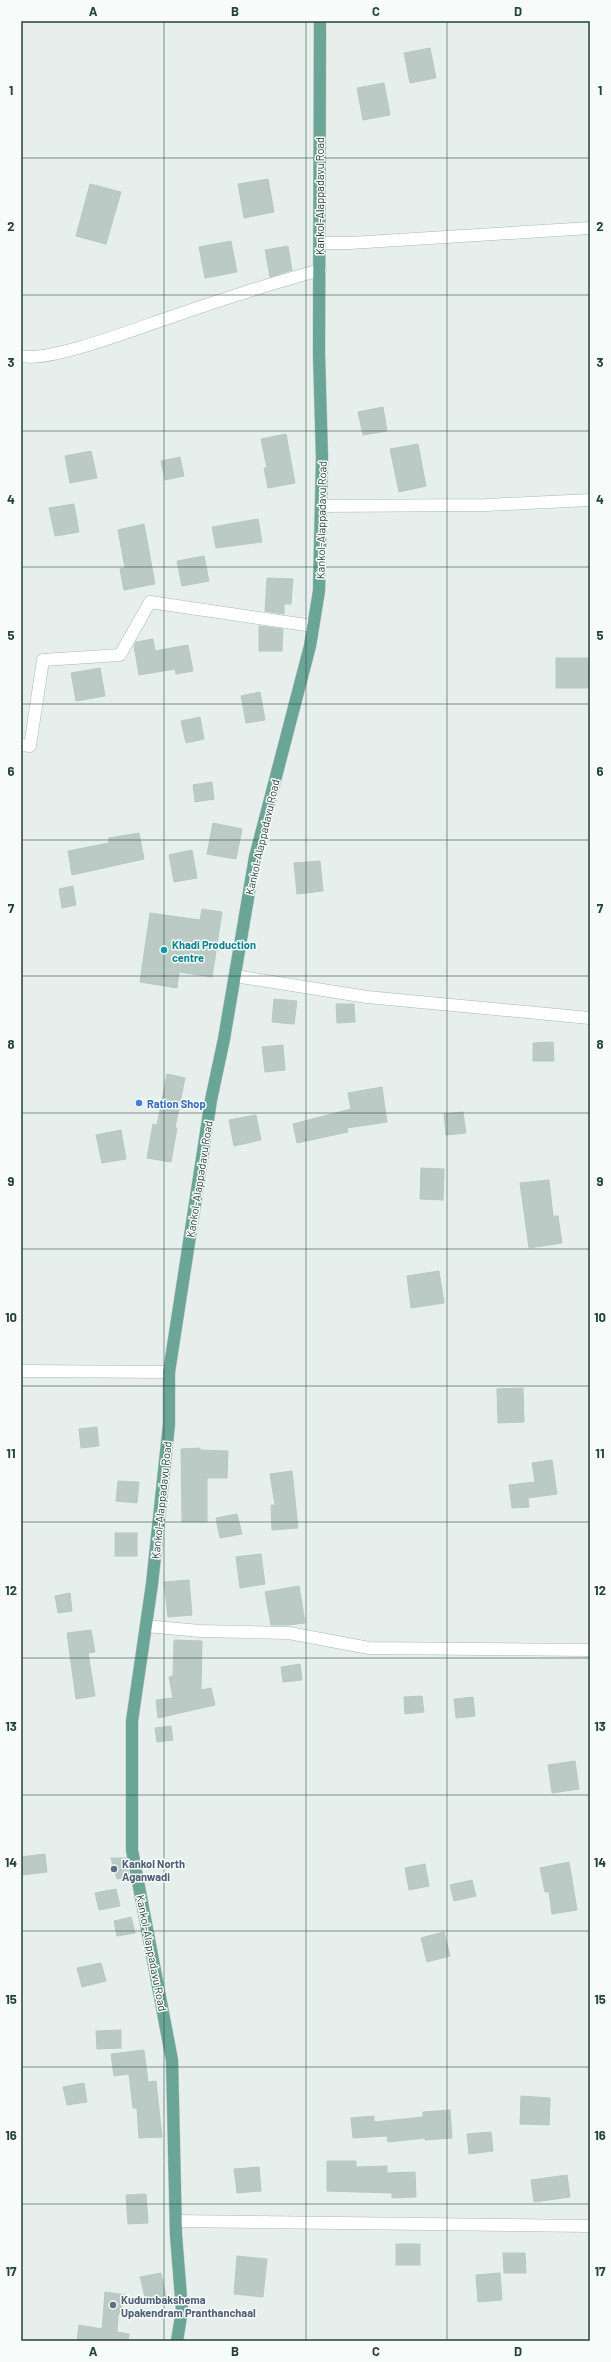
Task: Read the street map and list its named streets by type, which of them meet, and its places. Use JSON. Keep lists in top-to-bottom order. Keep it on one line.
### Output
{"streets":{"main road":["Kankol-Alappadavu Road"]},"places":["Khadi Production centre","Ration Shop","Kankol North Aganwadi","Kudumbakshema Upakendram Pranthanchaal"],"grid":{"columns":["A","B","C","D"],"rows":["1","2","3","4","5","6","7","8","9","10","11","12","13","14","15","16","17"]}}
